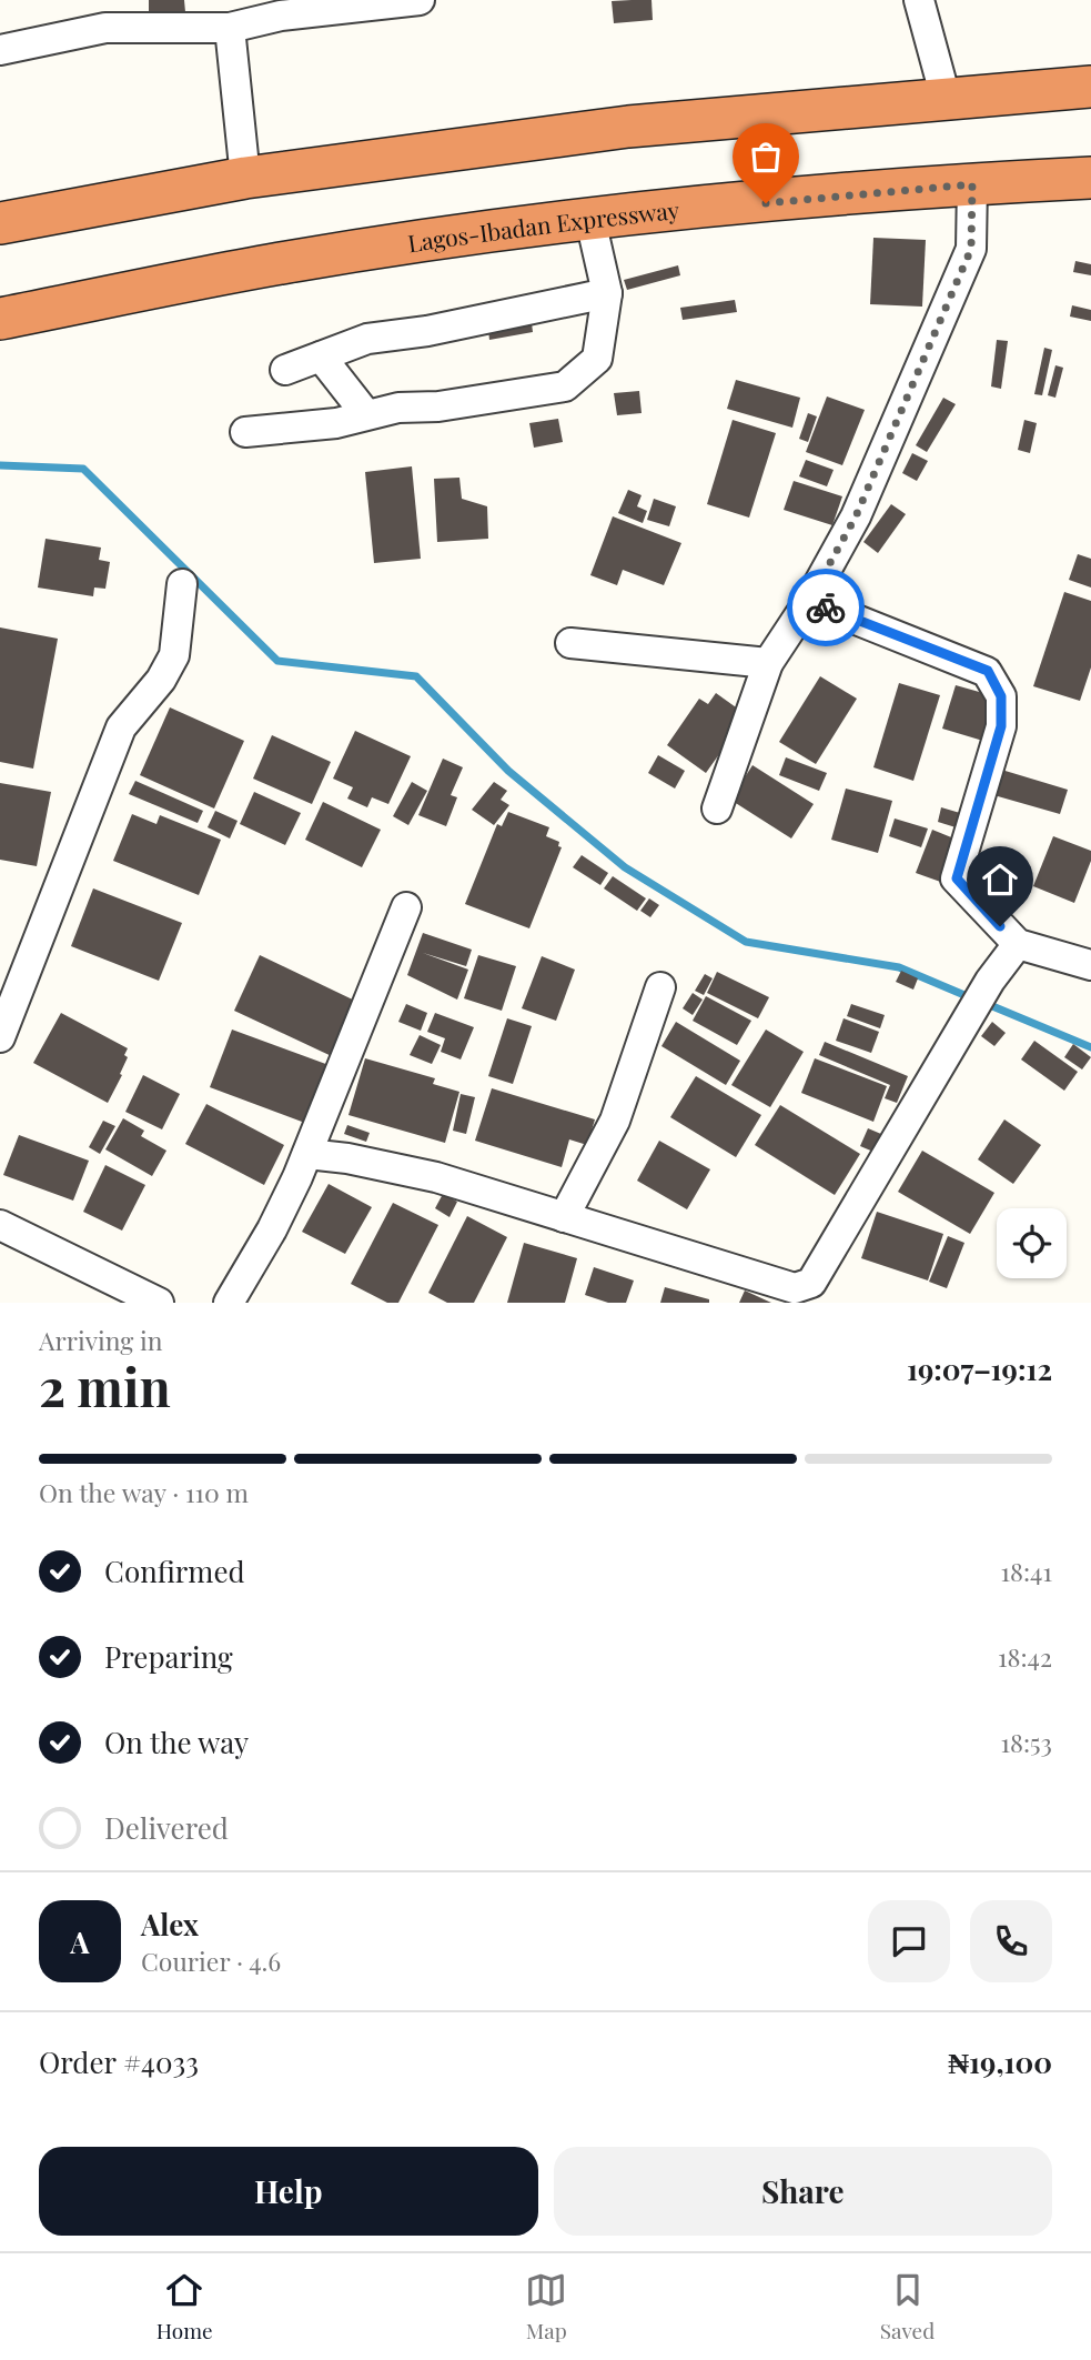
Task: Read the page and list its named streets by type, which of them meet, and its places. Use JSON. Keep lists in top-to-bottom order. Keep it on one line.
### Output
{"streets":{"highway":["Lagos-Ibadan Expressway"]},"page":{"heading":["2 min","Arriving in","19:07–19:12"],"panel":["Alex","Courier · 4.6","Order #4033","₦19,100"],"bar":"On the way · 110 m","list":[["Confirmed","18:41"],["Preparing","18:42"],["On the way","18:53"],"Delivered"],"round":"A","buttons":["Help","Share"],"tabs":["Home","Map","Saved"]}}
